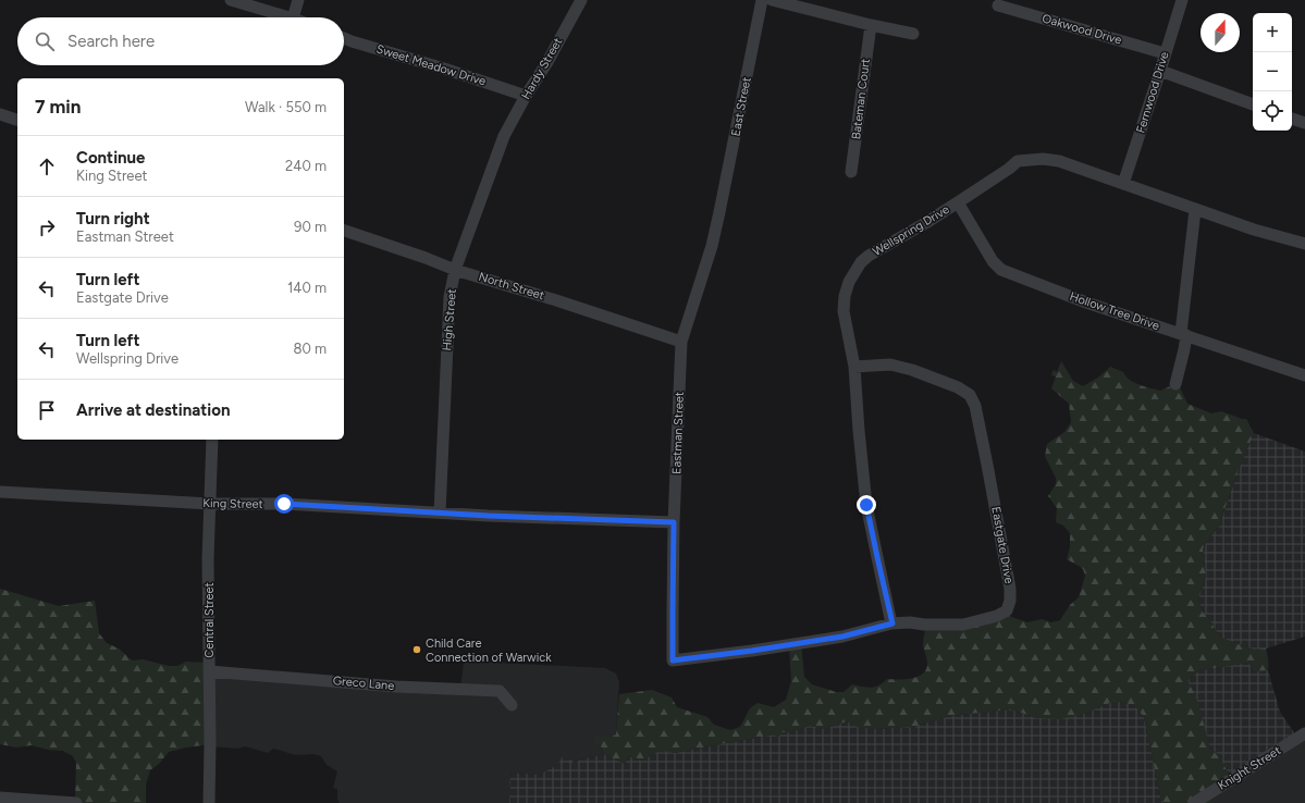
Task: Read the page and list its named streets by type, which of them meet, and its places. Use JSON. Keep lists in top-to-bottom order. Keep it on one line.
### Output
{"streets":{"street":["Oakwood Drive","Sweet Meadow Drive","Hardy Street","Fernwood Drive","Bateman Court","East Street","Wellspring Drive","North Street","Hollow Tree Drive","High Street","Eastman Street","King Street","Eastgate Drive","Central Street","Greco Lane","Knight Street"]},"crossings":[["Oakwood Drive","Fernwood Drive"],["Sweet Meadow Drive","Hardy Street"],["Hardy Street","High Street"],["Fernwood Drive","Wellspring Drive"],["East Street","Eastman Street"],["Wellspring Drive","Hollow Tree Drive"],["Wellspring Drive","Eastgate Drive"],["North Street","High Street"],["North Street","Eastman Street"],["High Street","King Street"],["Eastman Street","King Street"],["Eastman Street","Eastgate Drive"],["King Street","Central Street"],["Central Street","Greco Lane"]],"places":["Child Care Connection of Warwick"],"north":"top","page":{"map_buttons":["+","−"],"search":"Search here","heading":["7 min","Walk · 550 m"],"list":[["Continue","King Street","240 m"],["Turn right","Eastman Street","90 m"],["Turn left","Eastgate Drive","140 m"],["Turn left","Wellspring Drive","80 m"],"Arrive at destination"]}}
